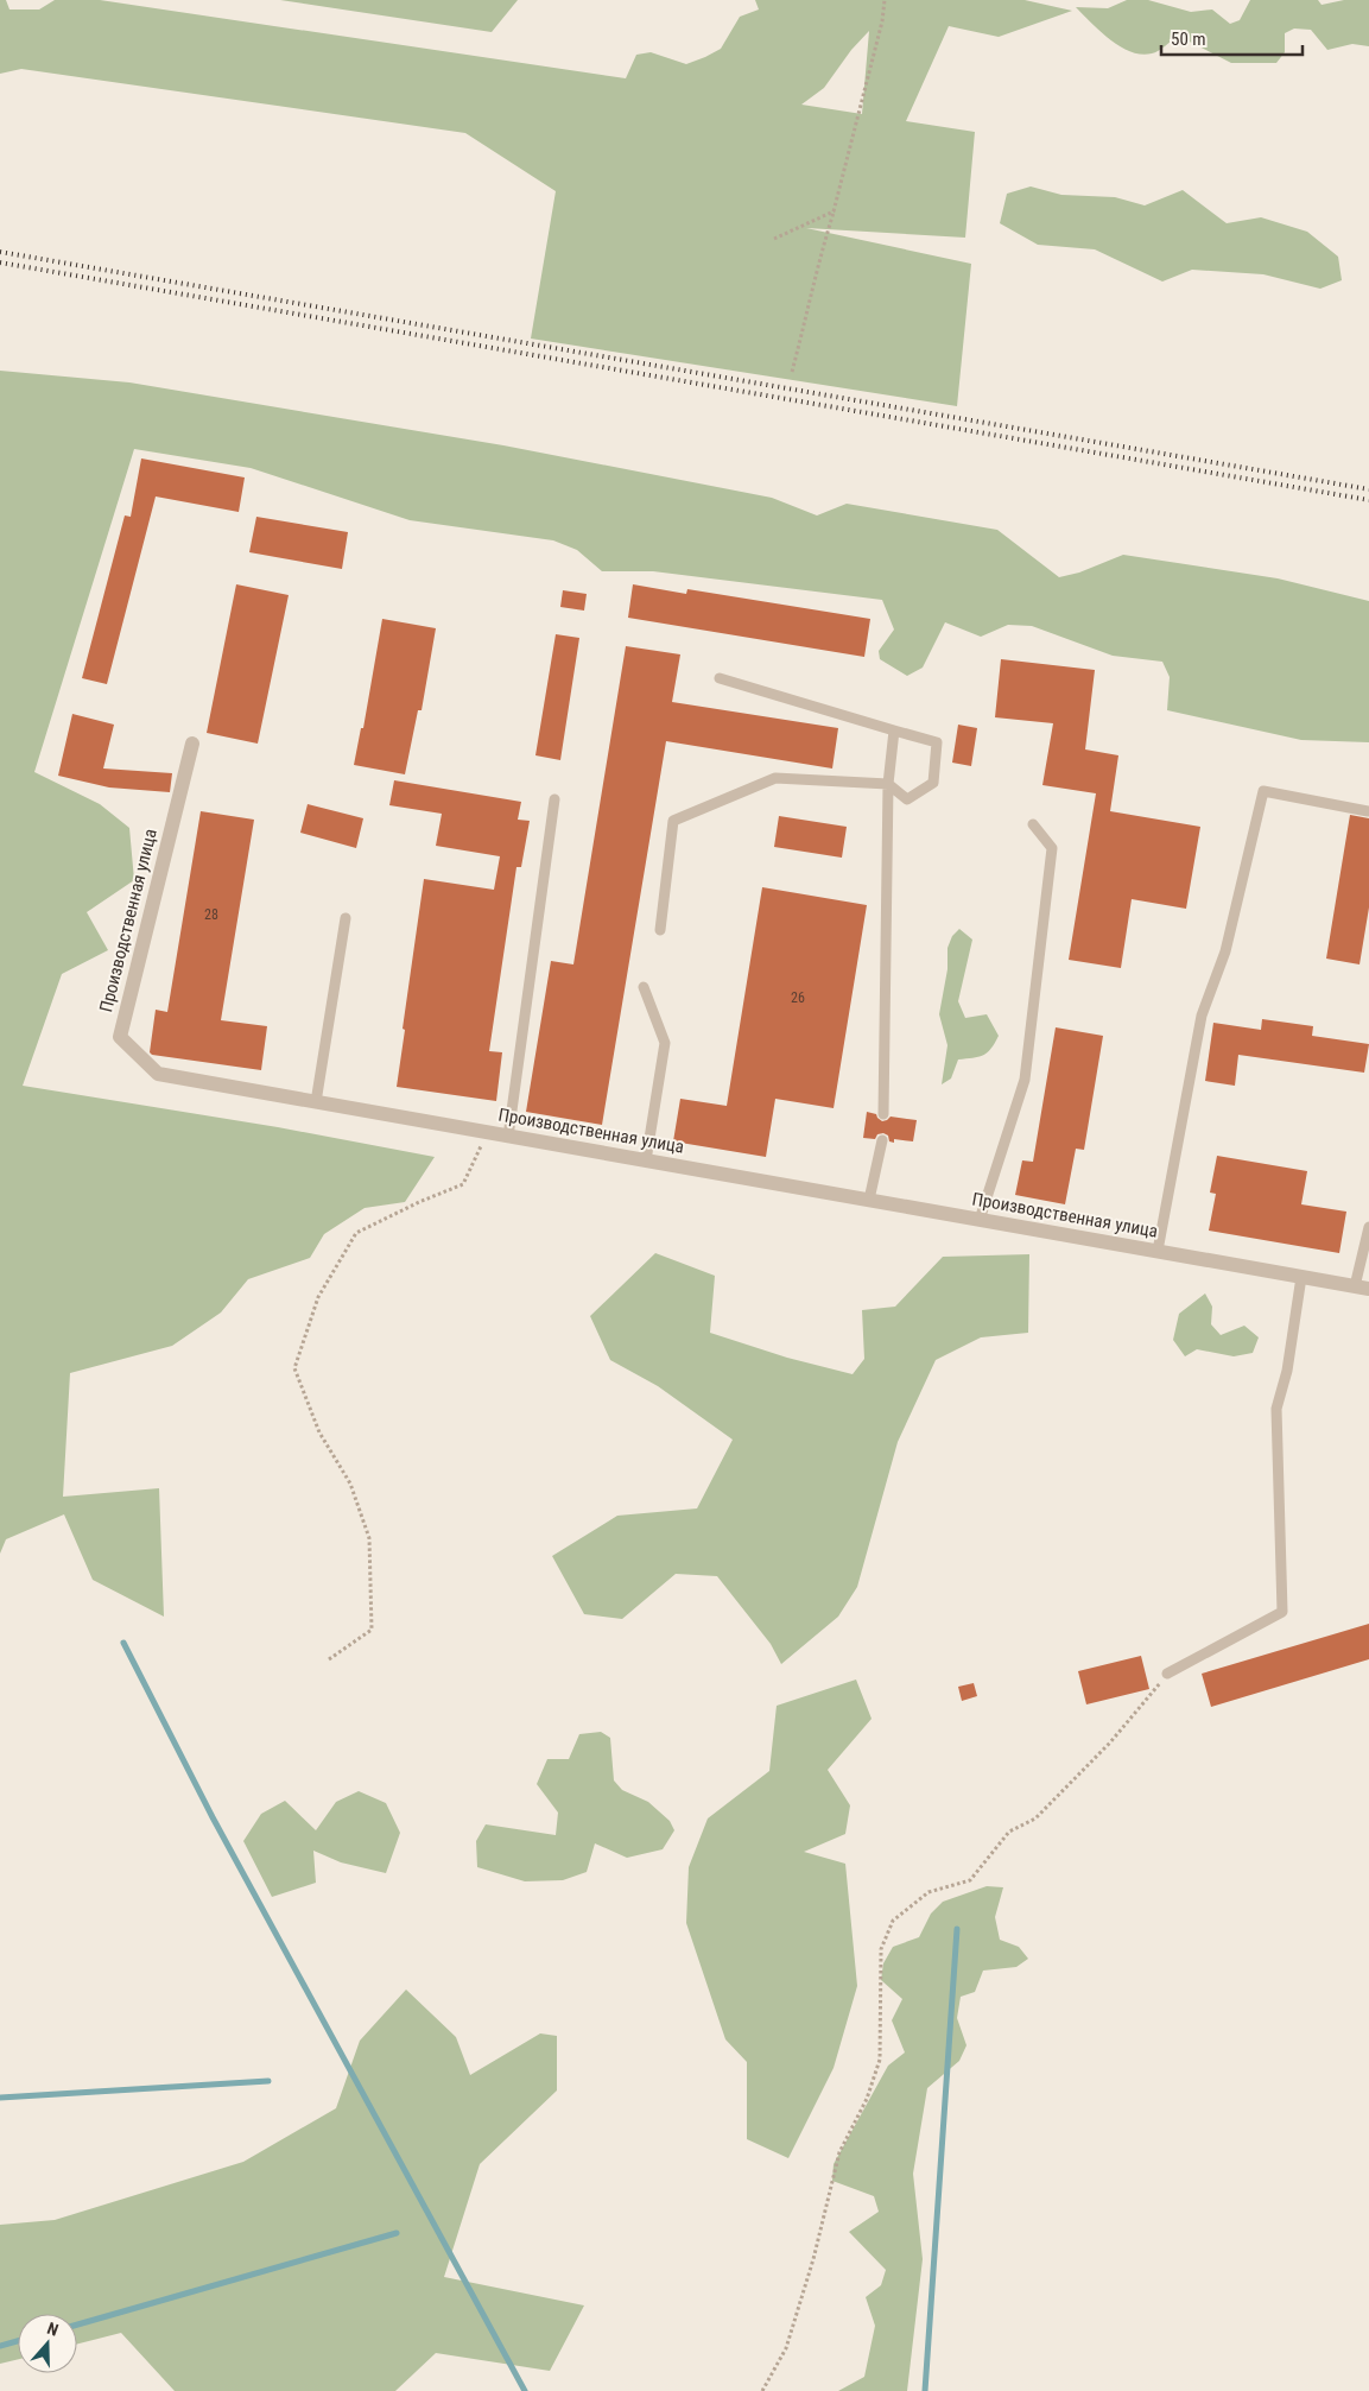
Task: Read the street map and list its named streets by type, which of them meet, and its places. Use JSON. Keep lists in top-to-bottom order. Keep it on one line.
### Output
{"streets":{"street":["Производственная улица"]},"house_numbers":["28","26"],"scale_bar":"50 m","north":"top"}
